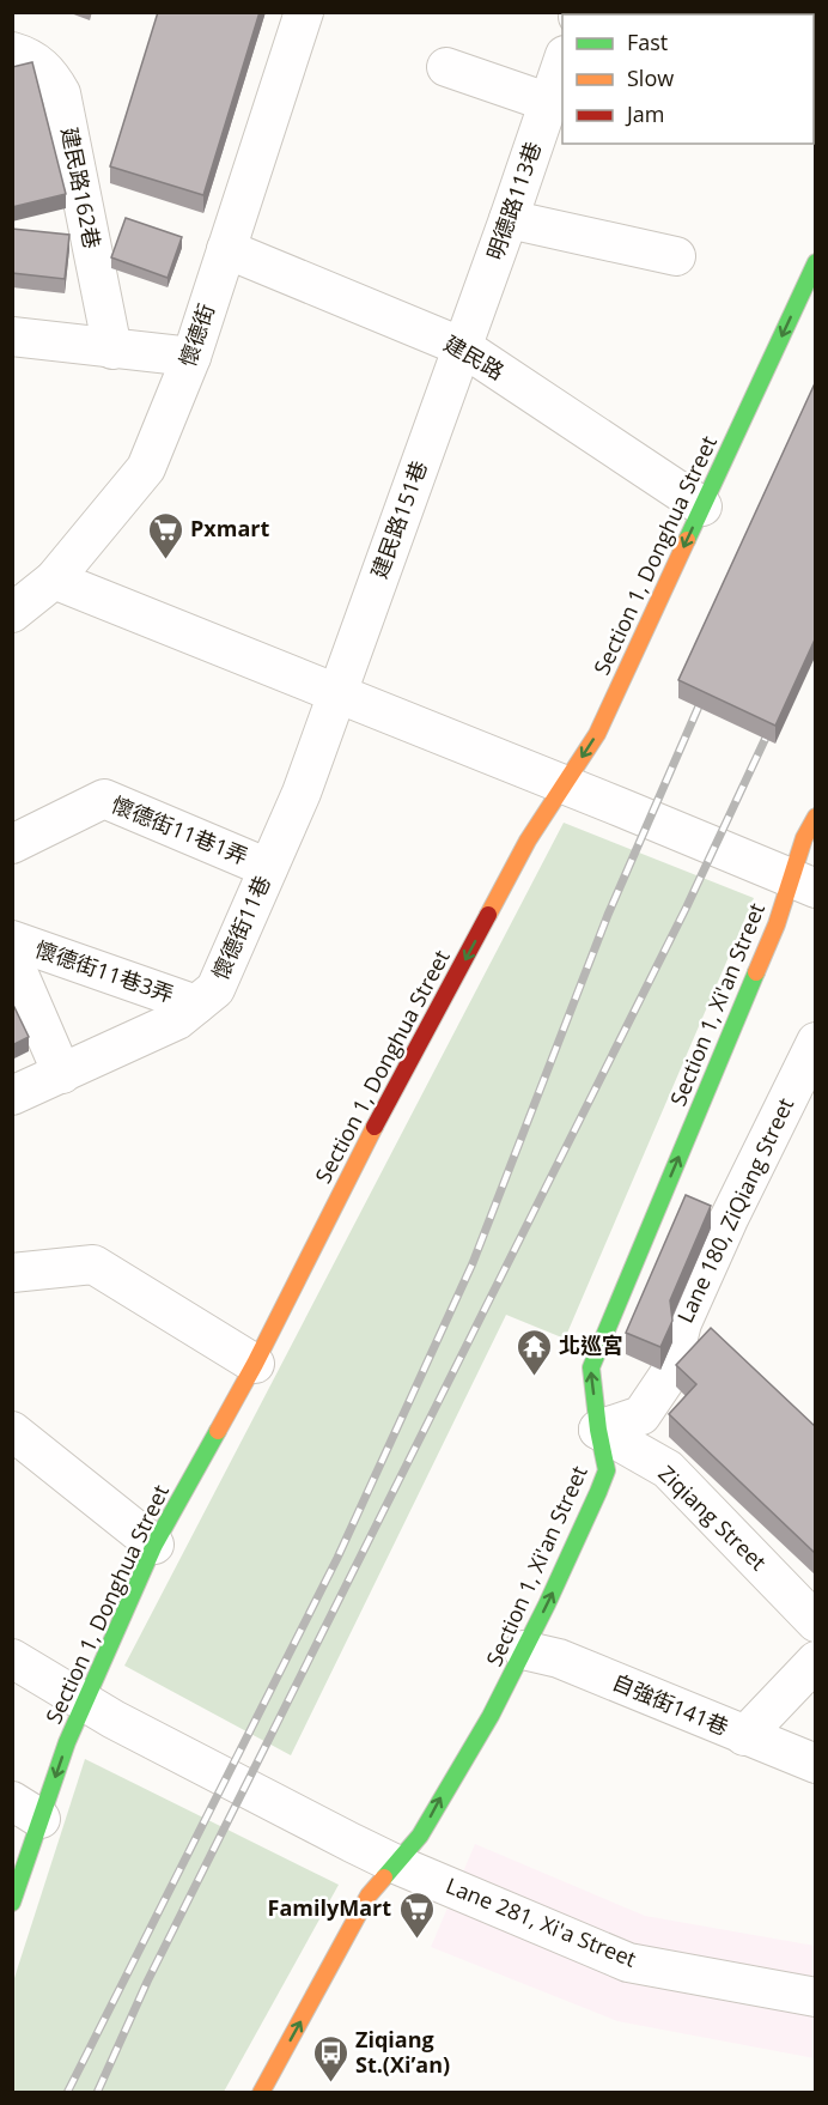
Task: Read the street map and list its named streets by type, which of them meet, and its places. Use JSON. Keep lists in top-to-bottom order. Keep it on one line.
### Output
{"streets":{"street":["建民路162巷","明德路113巷","懷德街","建民路","建民路151巷","Section 1, Donghua Street","懷德街11巷1弄","懷德街11巷","懷德街11巷3弄","Section 1, Xi'an Street","Lane 180, ZiQiang Street","Ziqiang Street","自強街141巷","Lane 281, Xi'a Street"]},"crossings":[["明德路113巷","建民路"],["明德路113巷","建民路151巷"],["懷德街","建民路"],["建民路","建民路151巷"],["建民路","Section 1, Donghua Street"],["建民路151巷","懷德街11巷"],["Section 1, Donghua Street","Lane 281, Xi'a Street"],["懷德街11巷1弄","懷德街11巷"],["懷德街11巷","懷德街11巷3弄"],["Section 1, Xi'an Street","Lane 180, ZiQiang Street"],["Section 1, Xi'an Street","Ziqiang Street"],["Section 1, Xi'an Street","自強街141巷"],["Section 1, Xi'an Street","Lane 281, Xi'a Street"],["Lane 180, ZiQiang Street","Ziqiang Street"]],"one_way":["Section 1, Donghua Street","Section 1, Xi'an Street"],"places":{"supermarket":["Pxmart","FamilyMart"],"temple":["北巡宮"],"bus stop":["Ziqiang St.(Xi’an)"]},"legend":["Fast","Slow","Jam"]}
